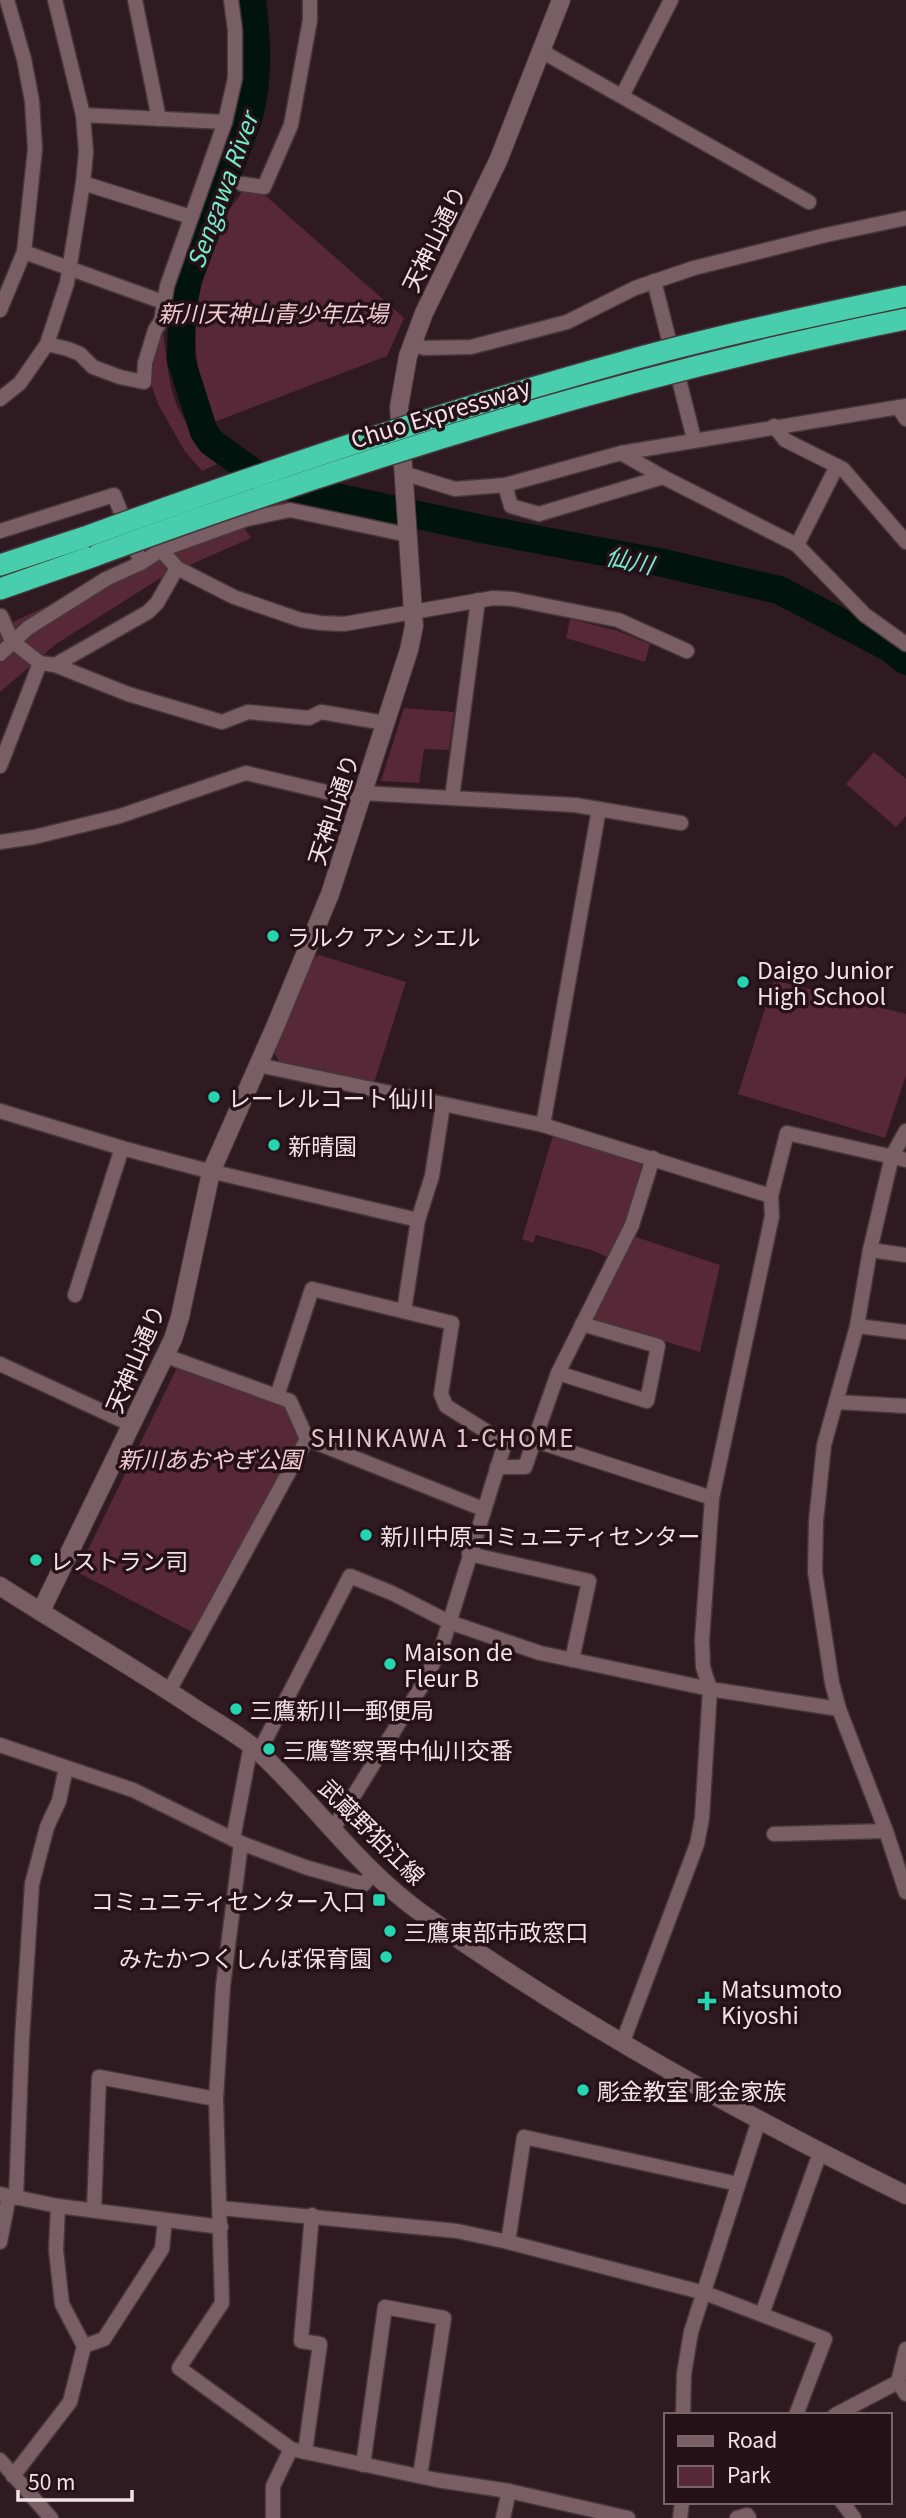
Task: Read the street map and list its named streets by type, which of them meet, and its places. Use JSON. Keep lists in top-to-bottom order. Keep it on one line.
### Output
{"streets":{"highway":["Chuo Expressway"],"street":["天神山通り","武蔵野狛江線"]},"crossings":[["天神山通り","武蔵野狛江線"]],"districts":["SHINKAWA 1-CHOME"],"water":["Sengawa River","仙川"],"parks":["新川天神山青少年広場","新川あおやぎ公園"],"places":{"other":["ラルク アン シエル","Daigo Junior High School","レーレルコート仙川","新晴園","新川中原コミュニティセンター","レストラン司","Maison de Fleur B","三鷹新川一郵便局","三鷹警察署中仙川交番","三鷹東部市政窓口","みたかつくしんぼ保育園","彫金教室 彫金家族"],"transit":["コミュニティセンター入口"],"health":["Matsumoto Kiyoshi"]},"legend":["Road","Park"],"scale_bar":"50 m"}
